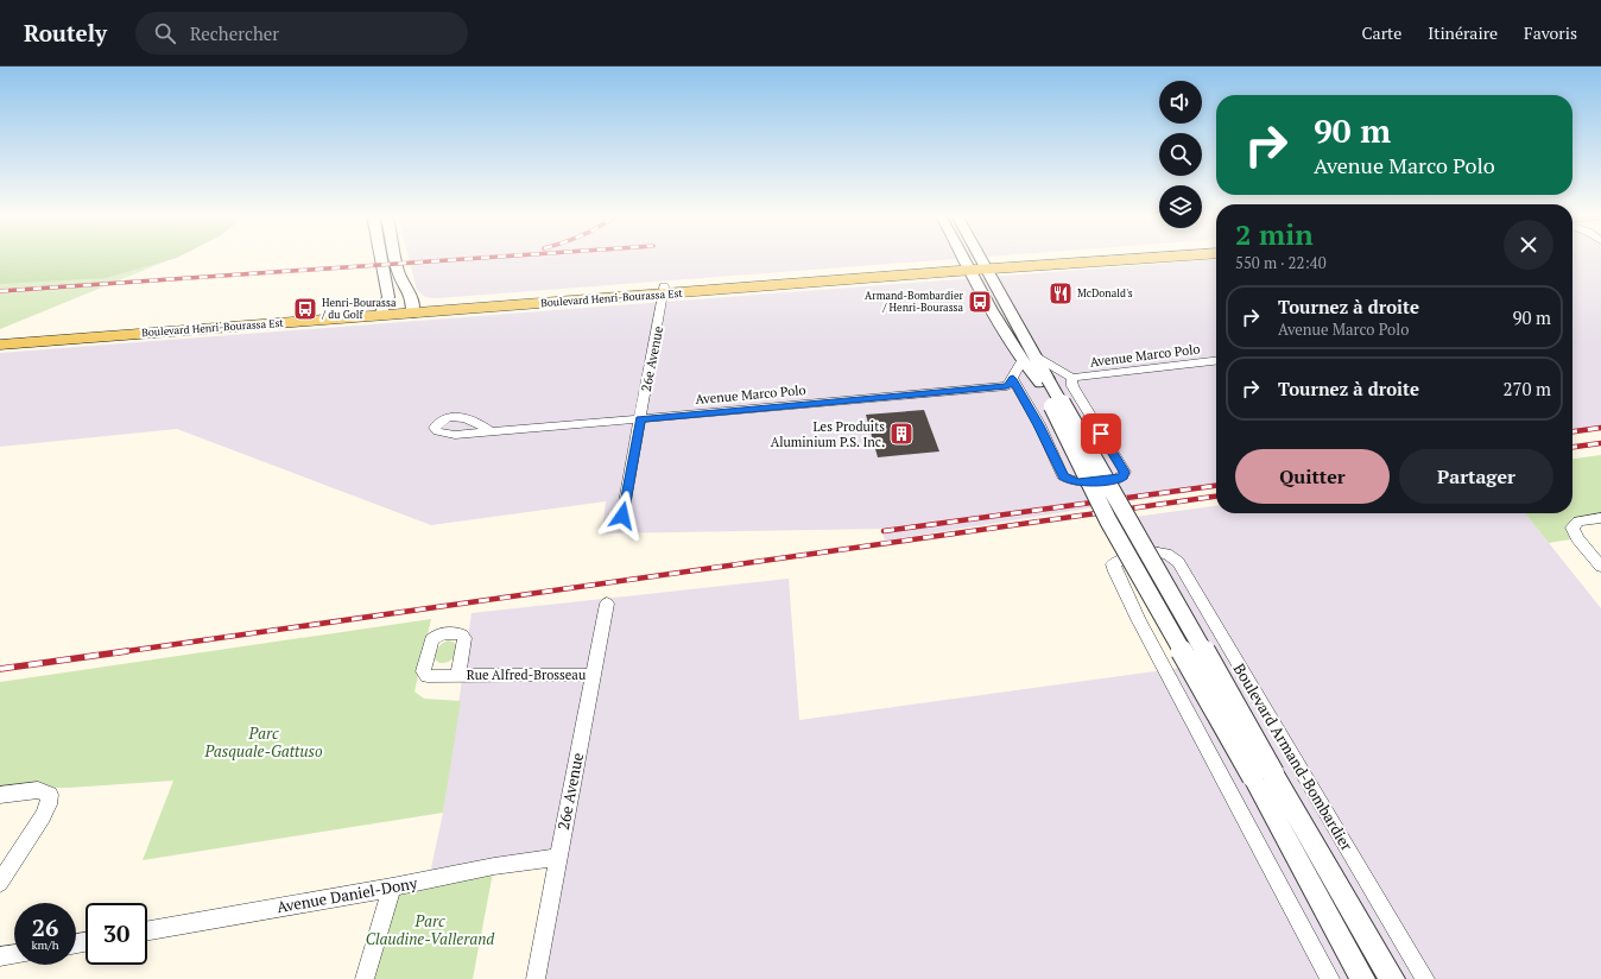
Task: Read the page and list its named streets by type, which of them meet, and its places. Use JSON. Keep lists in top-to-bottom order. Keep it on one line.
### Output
{"streets":{"main road":["Boulevard Henri-Bourassa Est"],"street":["Avenue Marco Polo","26e Avenue","Rue Alfred-Brosseau","Boulevard Armand-Bombardier","Avenue Daniel-Dony"]},"crossings":[["Boulevard Henri-Bourassa Est","26e Avenue"],["Boulevard Henri-Bourassa Est","Boulevard Armand-Bombardier"],["Avenue Marco Polo","26e Avenue"],["Avenue Marco Polo","Boulevard Armand-Bombardier"],["26e Avenue","Rue Alfred-Brosseau"],["26e Avenue","Avenue Daniel-Dony"]],"parks":["Parc Pasquale-Gattuso","Parc Claudine-Vallerand"],"places":{"restaurant":["McDonald's"],"bus stop":["Armand-Bombardier / Henri-Bourassa","Henri-Bourassa / du Golf"],"building":["Les Produits Aluminium P.S. Inc."]},"page":{"header":"Routely","search":"Rechercher","nav":["Carte","Itinéraire","Favoris"],"turn":["90 m","Avenue Marco Polo"],"heading":["2 min","550 m · 22:40"],"list":[{"name":"Tournez à droite","note":"Avenue Marco Polo","value":"90 m"},{"name":"Tournez à droite","value":"270 m"}],"buttons":["Quitter","Partager"],"speed":"26 km/h","limit":"30"}}
